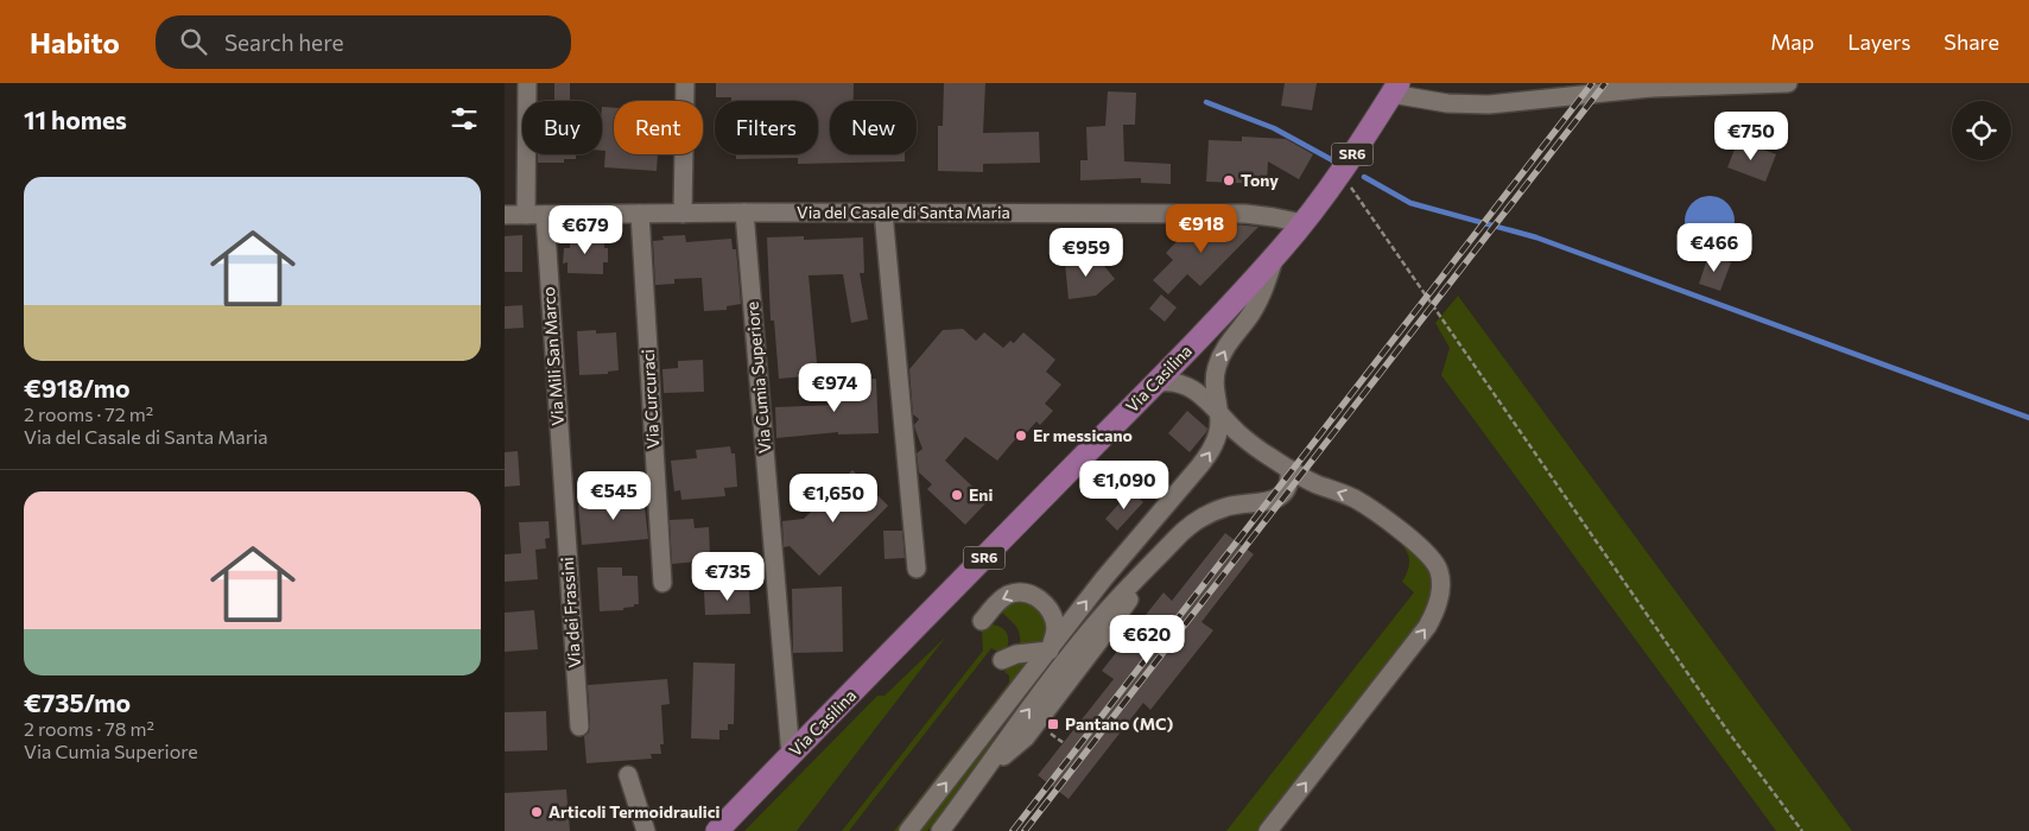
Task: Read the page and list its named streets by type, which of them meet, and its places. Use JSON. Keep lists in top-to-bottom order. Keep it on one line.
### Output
{"streets":{"main road":["SR6","Via Casilina"],"street":["Via del Casale di Santa Maria","Via Mili San Marco","Via Cumia Superiore","Via Curcuraci","Via dei Frassini"]},"crossings":[["Via del Casale di Santa Maria","Via Mili San Marco"],["Via del Casale di Santa Maria","Via Cumia Superiore"],["Via del Casale di Santa Maria","Via Casilina"],["Via del Casale di Santa Maria","Via Curcuraci"],["Via Mili San Marco","Via dei Frassini"],["Via Cumia Superiore","Via Casilina"]],"places":{"other":["Tony","Er messicano","Eni","Articoli Termoidraulici"],"transit":["Pantano (MC)"]},"page":{"header":"Habito","search":"Search here","nav":["Map","Layers","Share"],"heading":"11 homes","chip":["Buy","Rent","Filters","New"],"price":["€750","€918","€679","€466","€959","€974","€1,090","€545","€1,650","€735","€620"],"list":[{"name":"€918/mo","note":"2 rooms · 72 m² · Via del Casale di Santa Maria"},{"name":"€735/mo","note":"2 rooms · 78 m² · Via Cumia Superiore"}]}}
